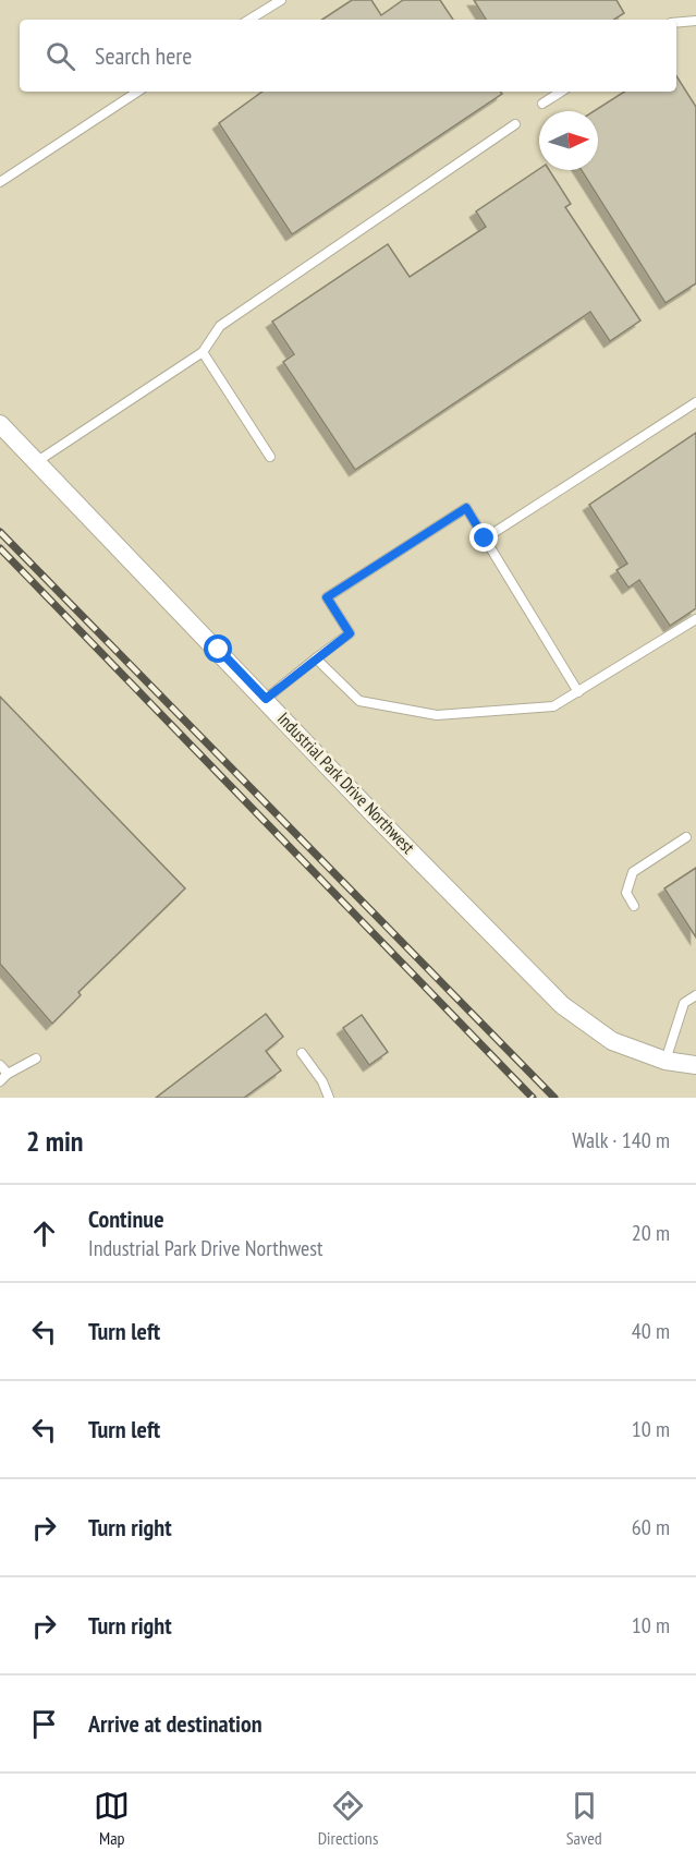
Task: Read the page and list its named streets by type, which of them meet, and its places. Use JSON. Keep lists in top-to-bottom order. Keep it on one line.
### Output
{"streets":{"street":["Industrial Park Drive Northwest"]},"north":"right","page":{"search":"Search here","heading":["2 min","Walk · 140 m"],"list":[["Continue","Industrial Park Drive Northwest","20 m"],["Turn left","40 m"],["Turn left","10 m"],["Turn right","60 m"],["Turn right","10 m"],"Arrive at destination"],"nav":["Map","Directions","Saved"]}}
